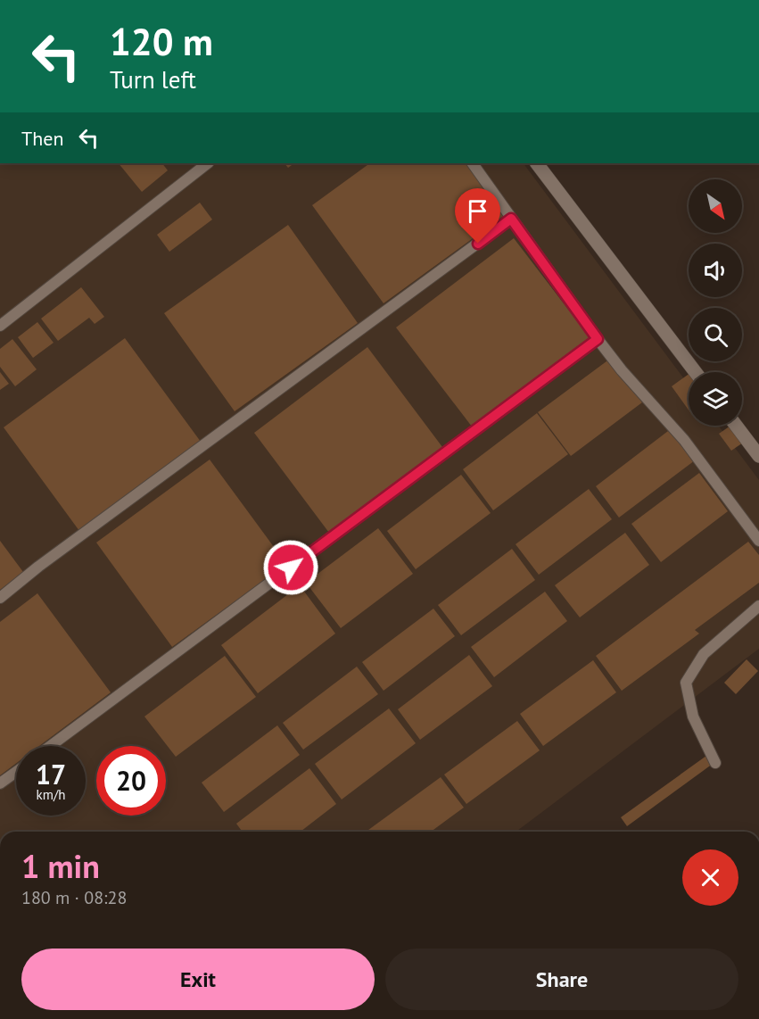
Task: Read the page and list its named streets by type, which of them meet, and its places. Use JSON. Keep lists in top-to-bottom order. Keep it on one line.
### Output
{"north":"bottom right","page":{"turn":["120 m","Turn left"],"then":"Then","speed":"17 km/h","limit":"20","heading":["1 min","180 m · 08:28"],"buttons":["Exit","Share"]}}
